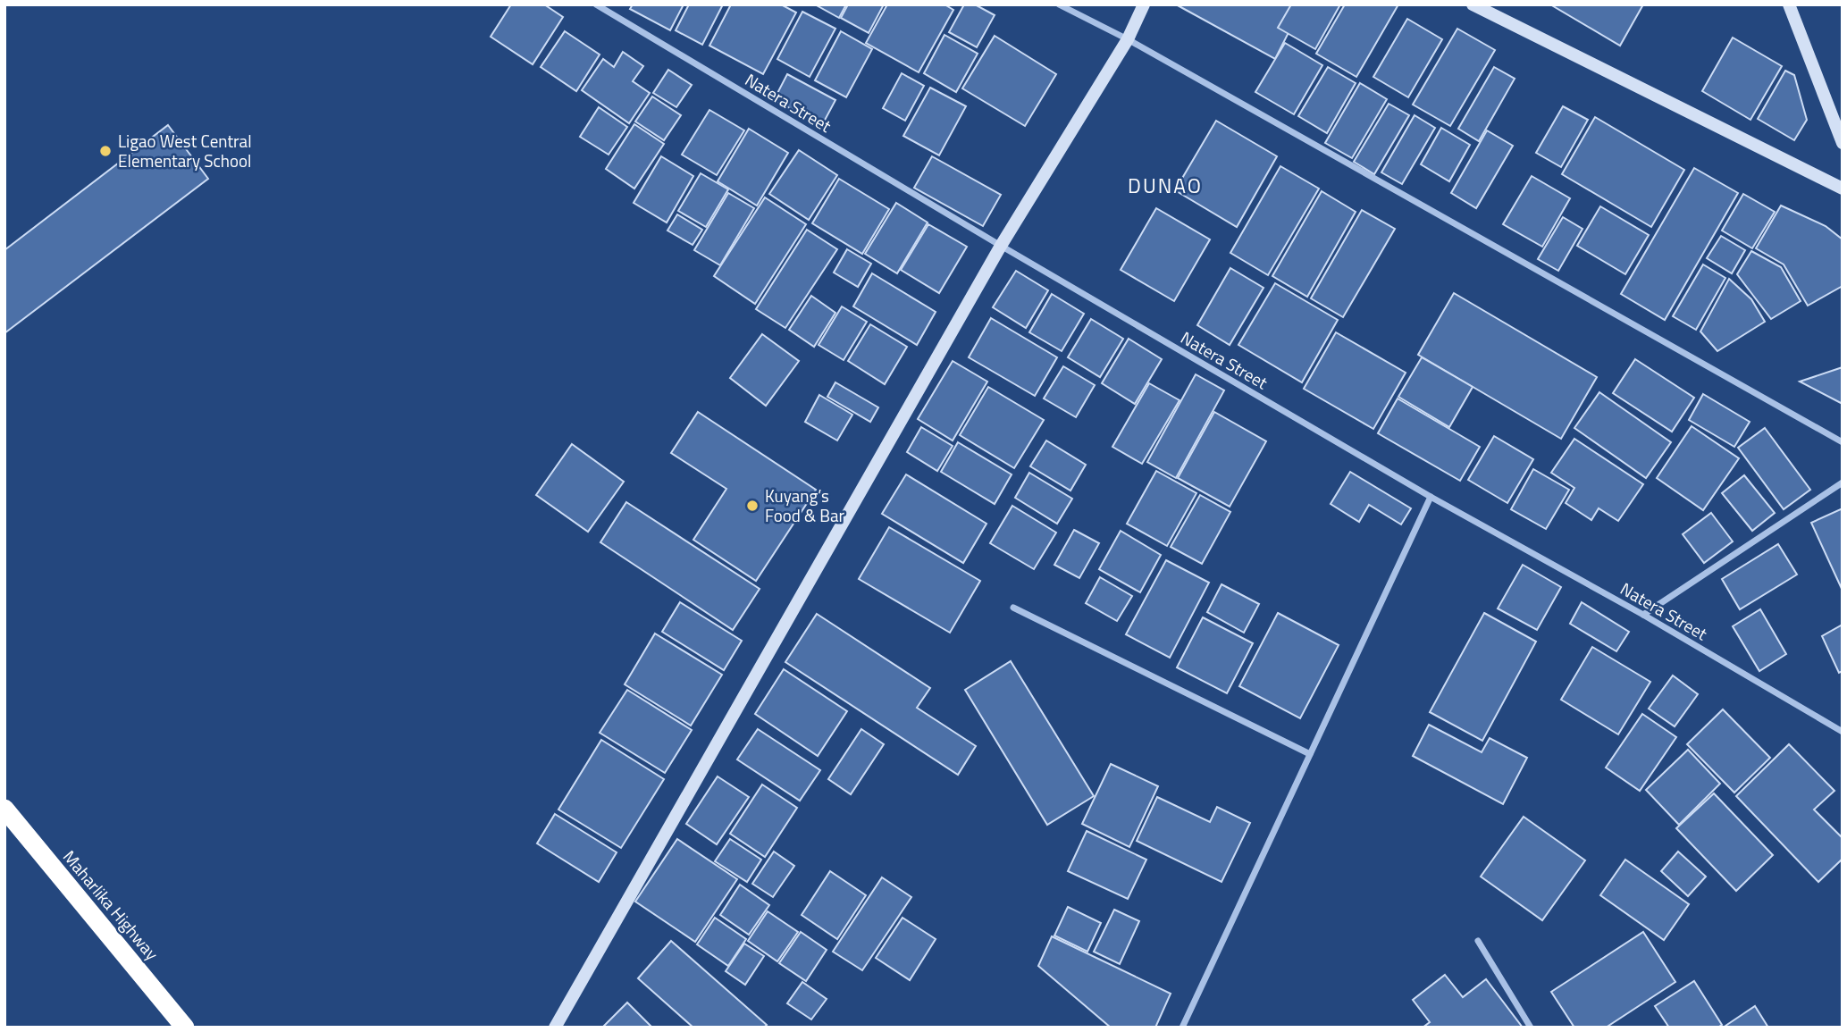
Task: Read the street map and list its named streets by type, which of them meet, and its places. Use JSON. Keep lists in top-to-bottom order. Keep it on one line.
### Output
{"streets":{"highway":["Maharlika Highway"],"street":["Natera Street"]},"districts":["DUNAO"],"places":["Ligao West Central Elementary School","Kuyang’s Food & Bar"]}
